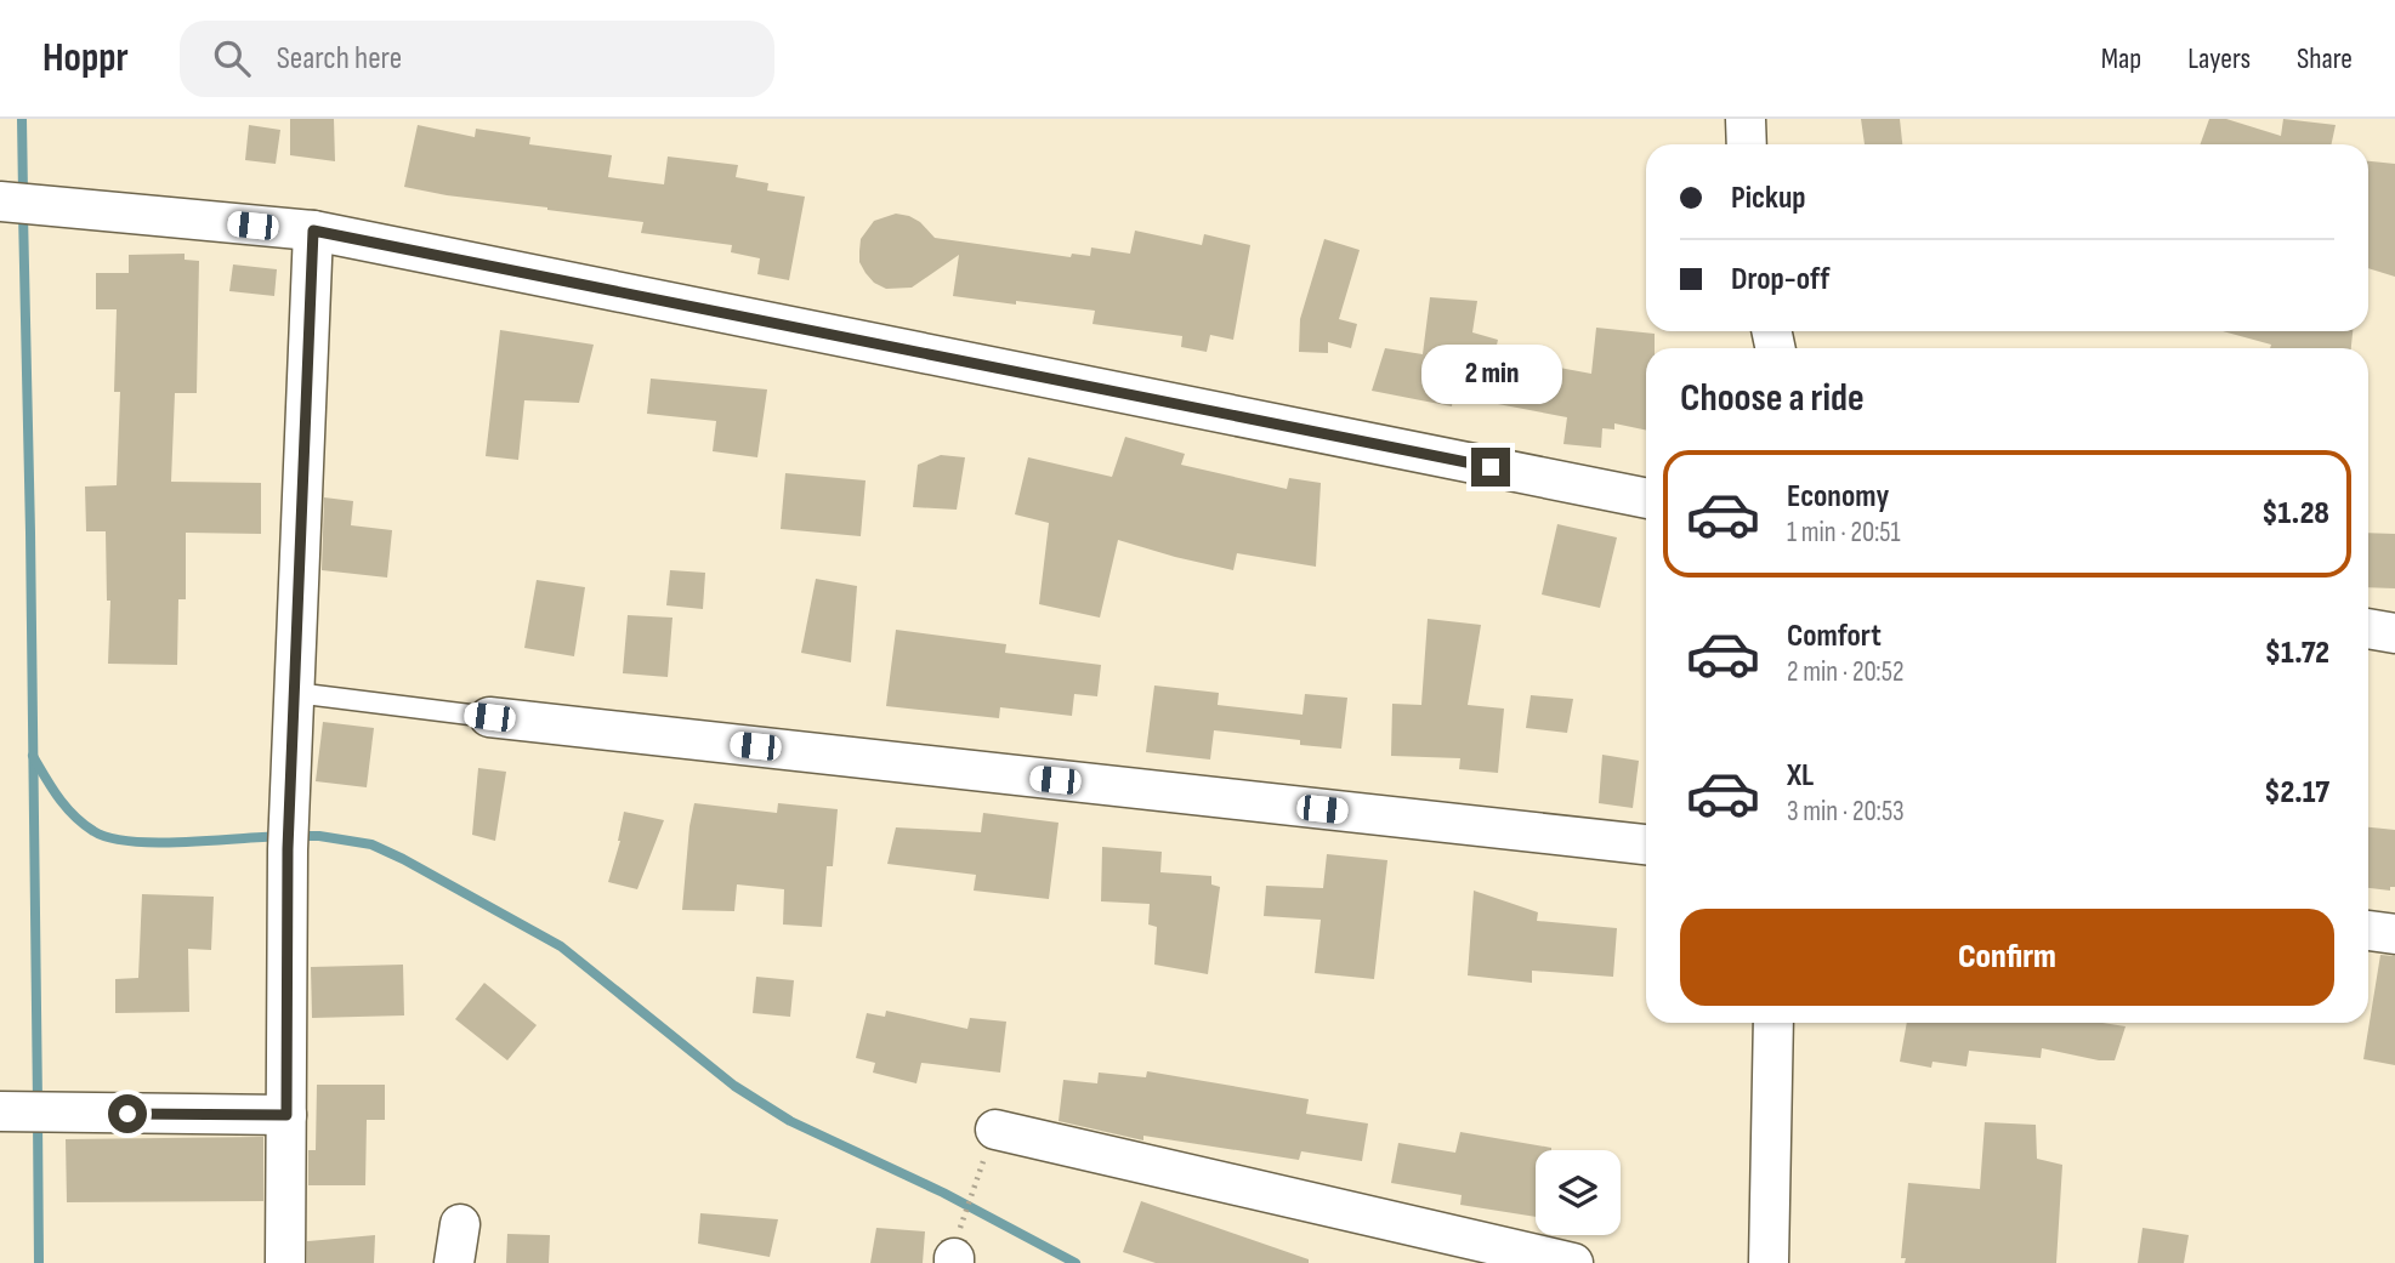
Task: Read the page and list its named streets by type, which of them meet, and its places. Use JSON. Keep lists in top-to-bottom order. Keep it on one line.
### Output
{"page":{"header":"Hoppr","search":"Search here","nav":["Map","Layers","Share"],"banner":["Pickup","Drop-off"],"bubble":"2 min","heading":"Choose a ride","list":[{"name":"Economy","note":"1 min · 20:51","value":"$1.28"},{"name":"Comfort","note":"2 min · 20:52","value":"$1.72"},{"name":"XL","note":"3 min · 20:53","value":"$2.17"}],"buttons":"Confirm"}}
